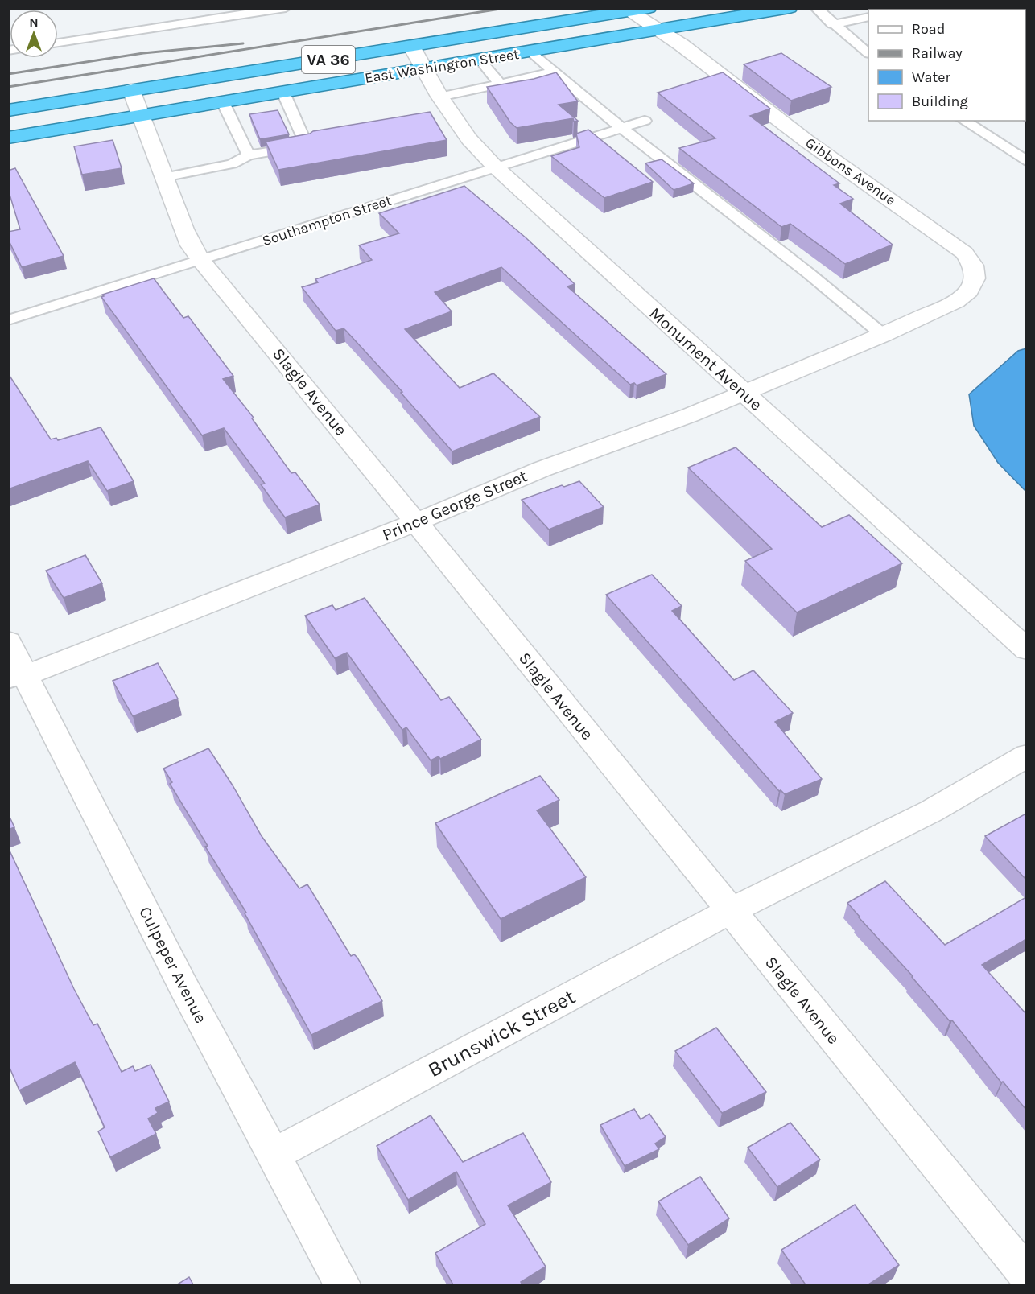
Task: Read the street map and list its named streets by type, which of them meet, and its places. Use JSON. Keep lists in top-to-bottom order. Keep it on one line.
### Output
{"streets":{"highway":["VA 36","East Washington Street"],"street":["Gibbons Avenue","Monument Avenue","Slagle Avenue","Prince George Street","Culpeper Avenue","Brunswick Street"],"lane":["Southampton Street"]},"crossings":[["East Washington Street","Gibbons Avenue"],["East Washington Street","Monument Avenue"],["East Washington Street","Slagle Avenue"],["Gibbons Avenue","Prince George Street"],["Southampton Street","Monument Avenue"],["Southampton Street","Slagle Avenue"],["Monument Avenue","Prince George Street"],["Slagle Avenue","Prince George Street"],["Slagle Avenue","Brunswick Street"],["Prince George Street","Culpeper Avenue"],["Culpeper Avenue","Brunswick Street"]],"legend":["Road","Railway","Water","Building"],"north":"top"}
